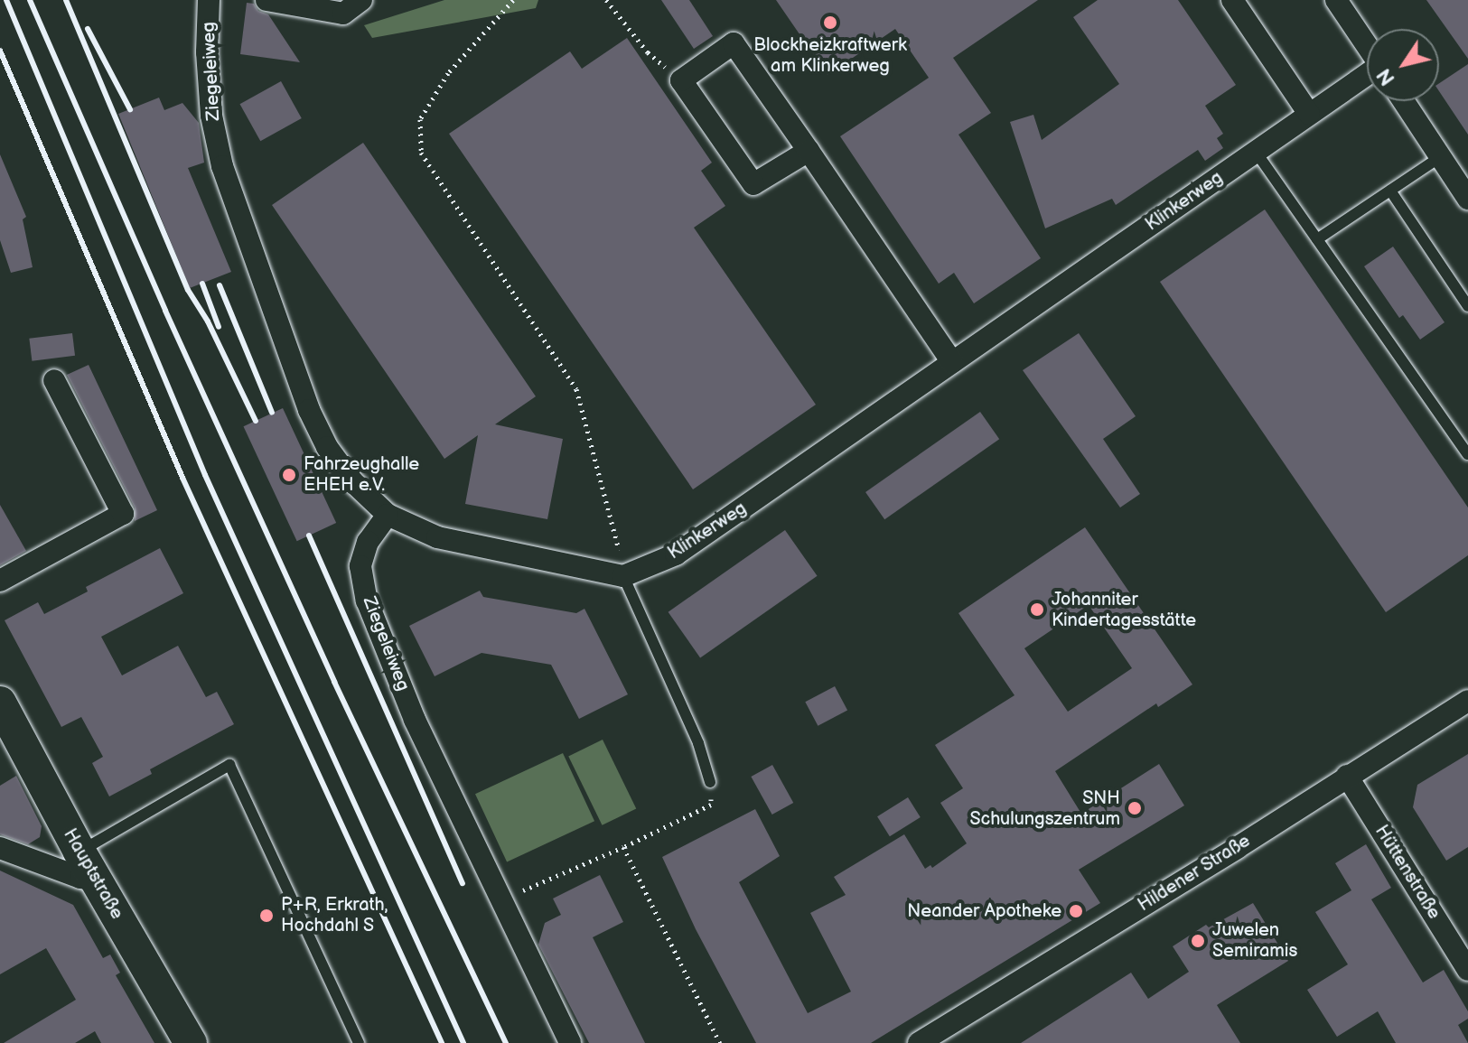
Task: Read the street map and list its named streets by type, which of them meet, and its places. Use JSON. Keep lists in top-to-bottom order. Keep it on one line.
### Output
{"streets":{"street":["Ziegeleiweg","Klinkerweg","Hüttenstraße","Hildener Straße","Hauptstraße"]},"crossings":[["Hüttenstraße","Hildener Straße"]],"places":["Blockheizkraftwerk am Klinkerweg","Fahrzeughalle EHEH e.V.","Johanniter Kindertagesstätte","SNH Schulungszentrum","Neander Apotheke","P+R, Erkrath, Hochdahl S","Juwelen Semiramis"],"north":"bottom left"}
